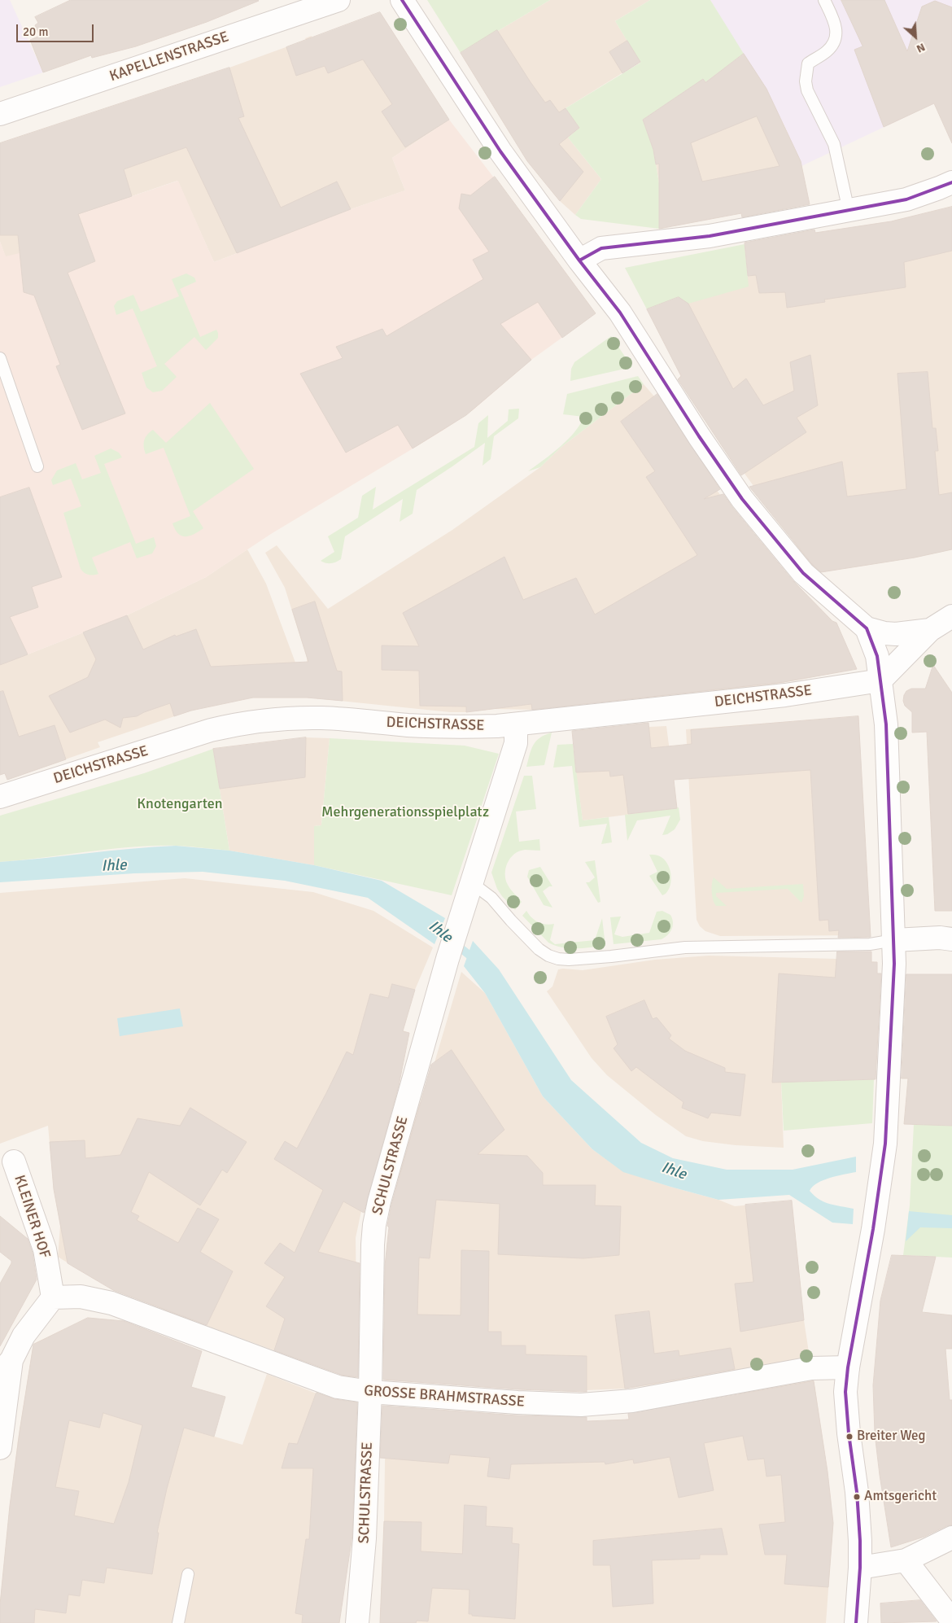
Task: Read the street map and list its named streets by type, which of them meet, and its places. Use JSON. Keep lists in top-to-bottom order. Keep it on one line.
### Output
{"streets":{"street":["KAPELLENSTRASSE","DEICHSTRASSE","SCHULSTRASSE","KLEINER HOF","GROSSE BRAHMSTRASSE"]},"crossings":[["DEICHSTRASSE","SCHULSTRASSE"],["SCHULSTRASSE","GROSSE BRAHMSTRASSE"],["KLEINER HOF","GROSSE BRAHMSTRASSE"]],"water":["Ihle"],"parks":["Knotengarten","Mehrgenerationsspielplatz"],"places":["Breiter Weg","Amtsgericht"],"scale_bar":"20 m","north":"bottom right"}
